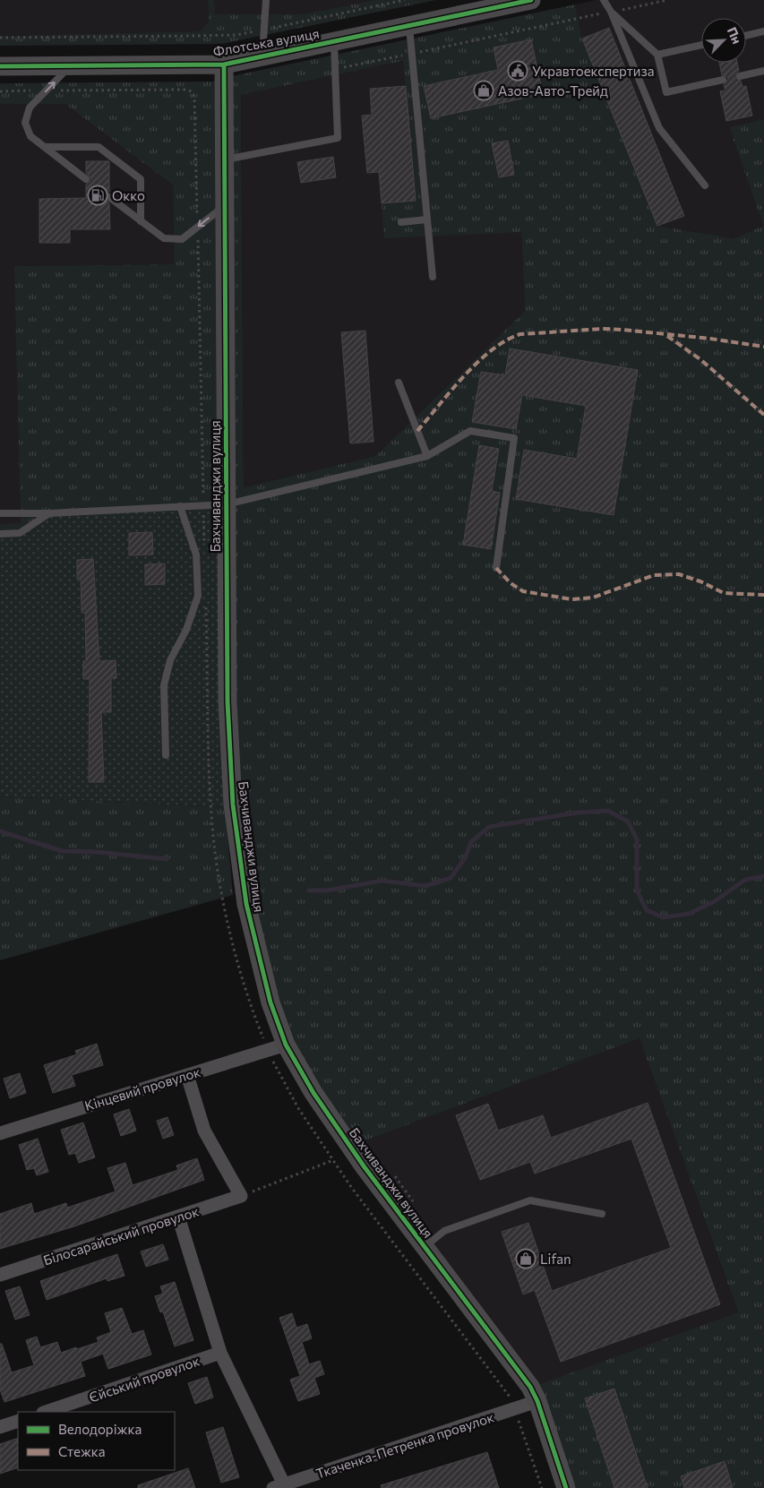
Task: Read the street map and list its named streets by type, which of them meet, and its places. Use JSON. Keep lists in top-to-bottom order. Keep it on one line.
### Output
{"streets":{"street":["Флотська вулиця","Бахчиванджи вулиця","Кінцевий провулок","Білосарайський провулок","Єйський провулок","Ткаченка-Петренка провулок"]},"crossings":[["Флотська вулиця","Бахчиванджи вулиця"],["Бахчиванджи вулиця","Кінцевий провулок"],["Бахчиванджи вулиця","Ткаченка-Петренка провулок"]],"places":{"public building":["Укравтоекспертиза"],"shop":["Азов-Авто-Трейд","Lifan"],"fuel station":["Окко"]},"legend":["Велодоріжка","Стежка"],"north":"top right"}
